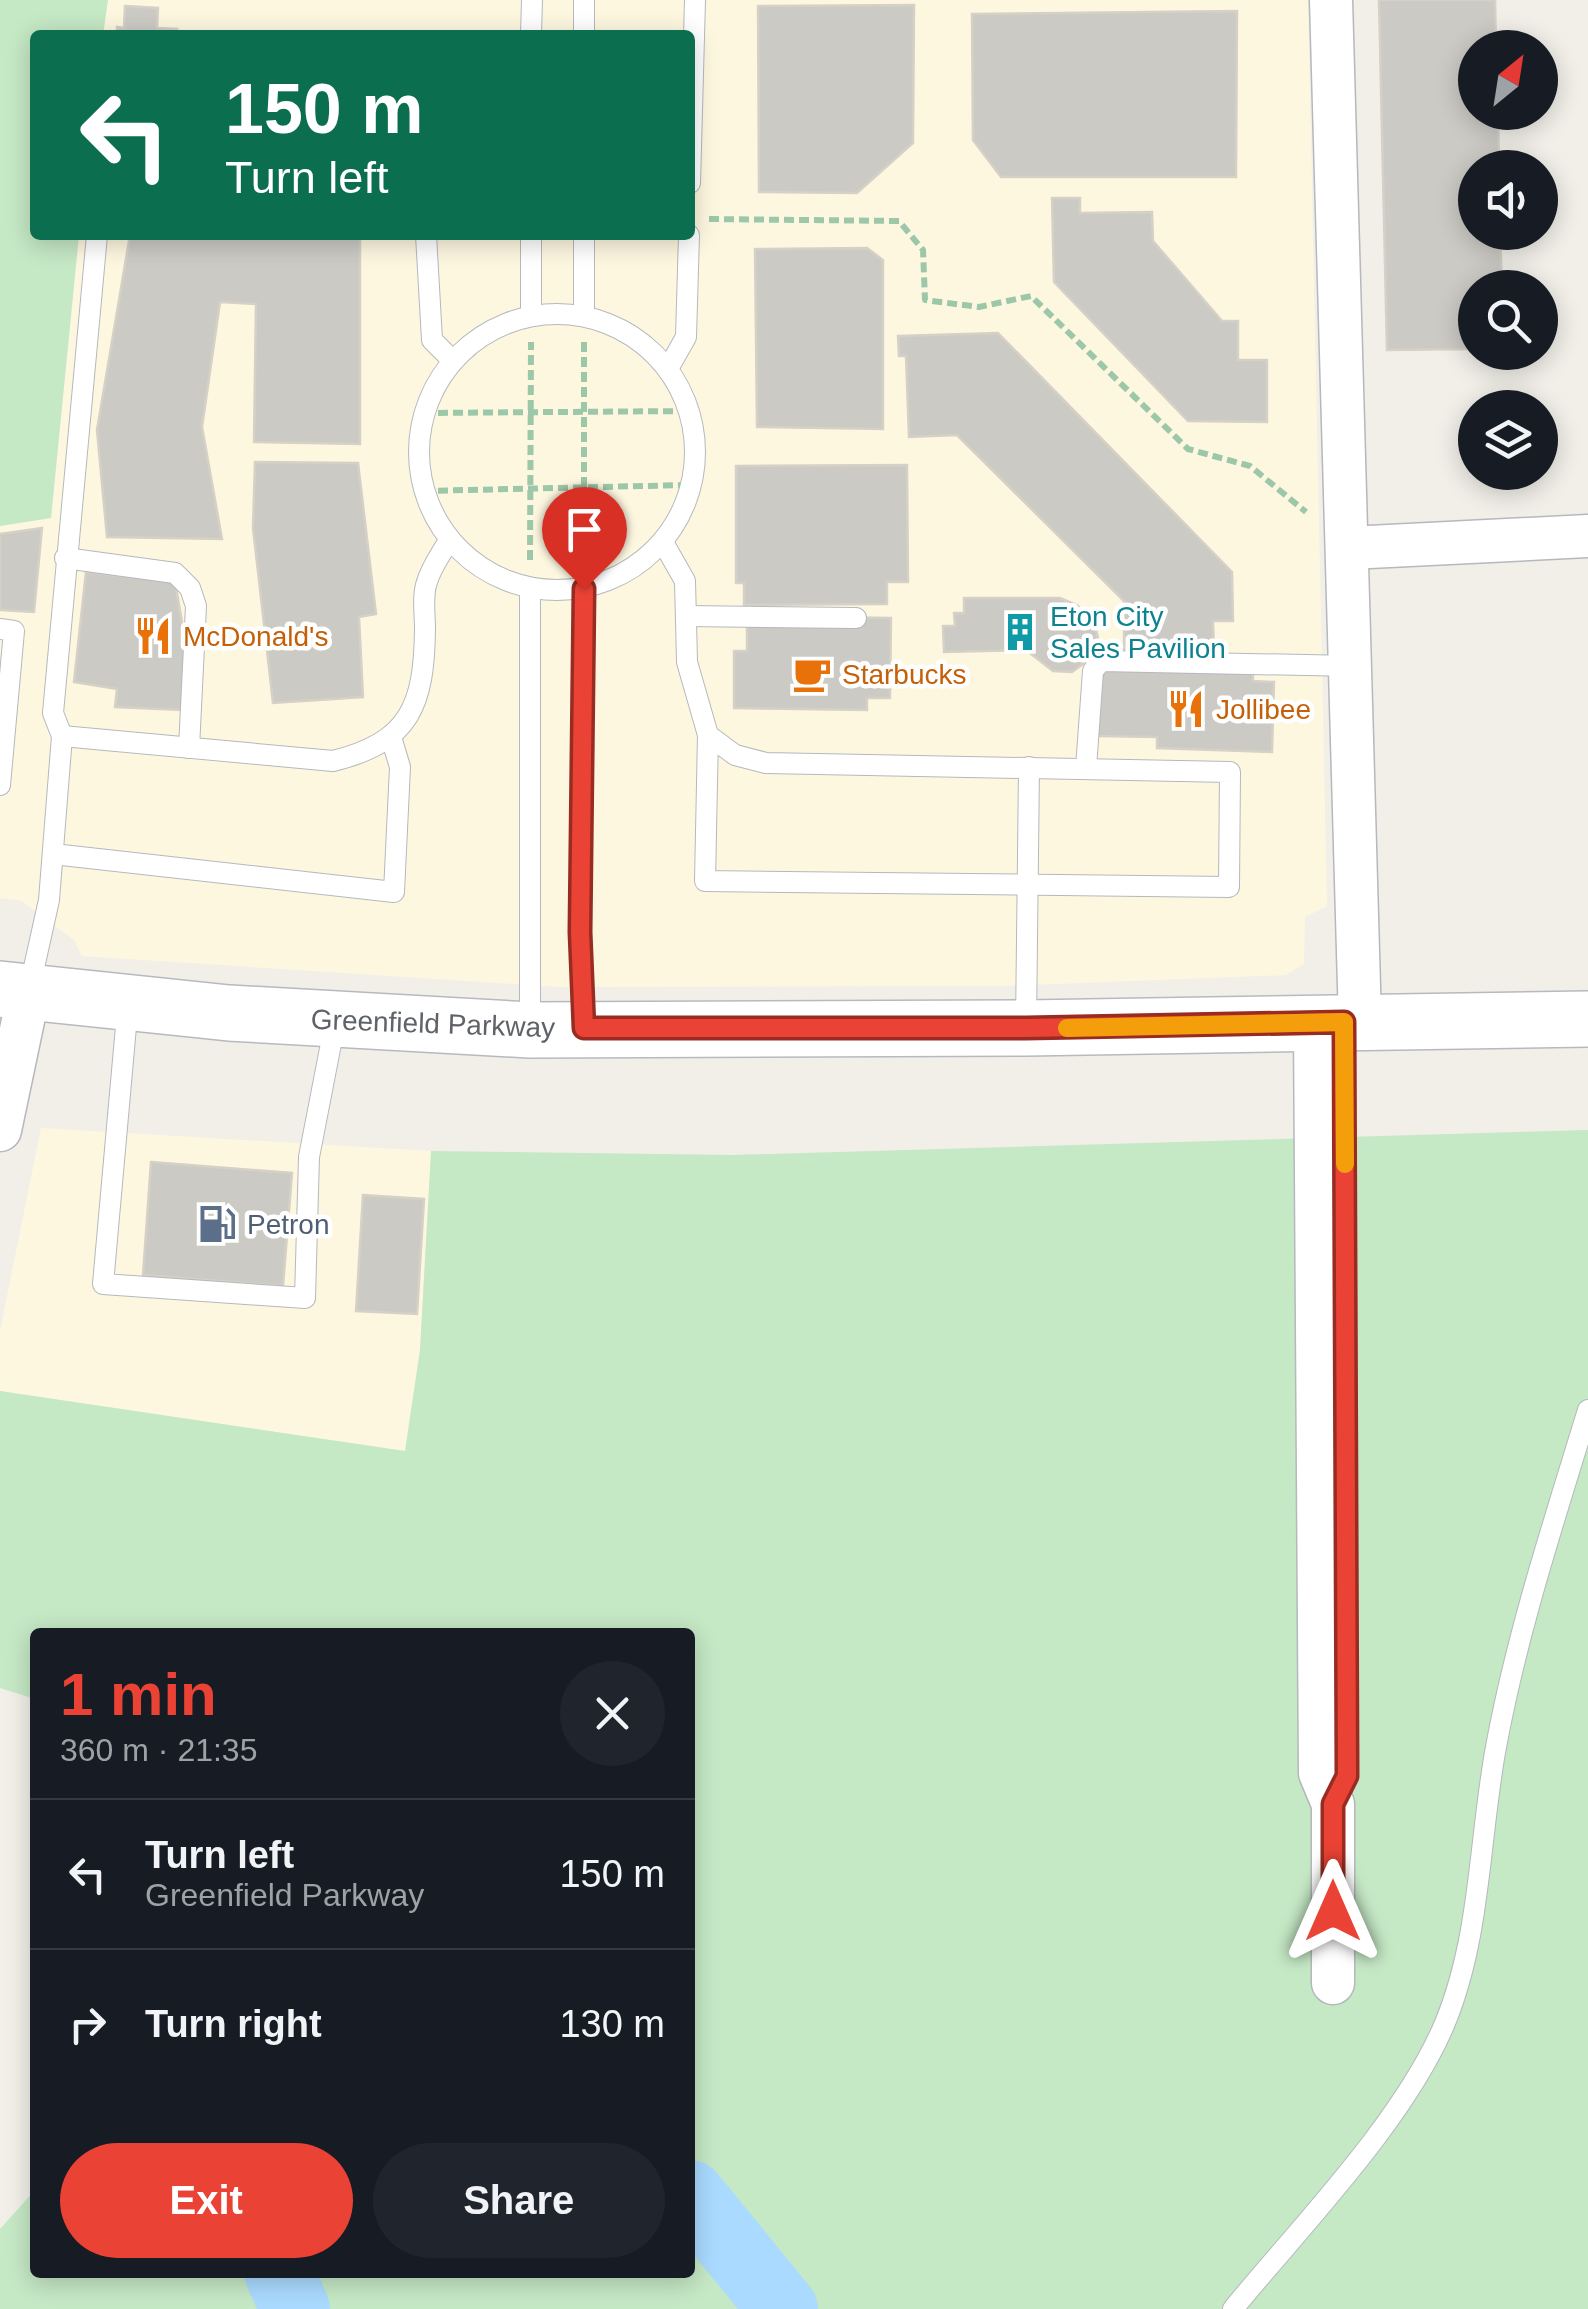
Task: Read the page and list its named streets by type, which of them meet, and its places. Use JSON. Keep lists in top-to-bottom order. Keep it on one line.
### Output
{"streets":{"main road":["Greenfield Parkway"]},"places":{"building":["Eton City Sales Pavilion"],"restaurant":["McDonald's","Jollibee"],"cafe":["Starbucks"],"fuel station":["Petron"]},"north":"top right","page":{"turn":["150 m","Turn left"],"heading":["1 min","360 m · 21:35"],"list":[{"name":"Turn left","note":"Greenfield Parkway","value":"150 m"},{"name":"Turn right","value":"130 m"}],"buttons":["Exit","Share"]}}
